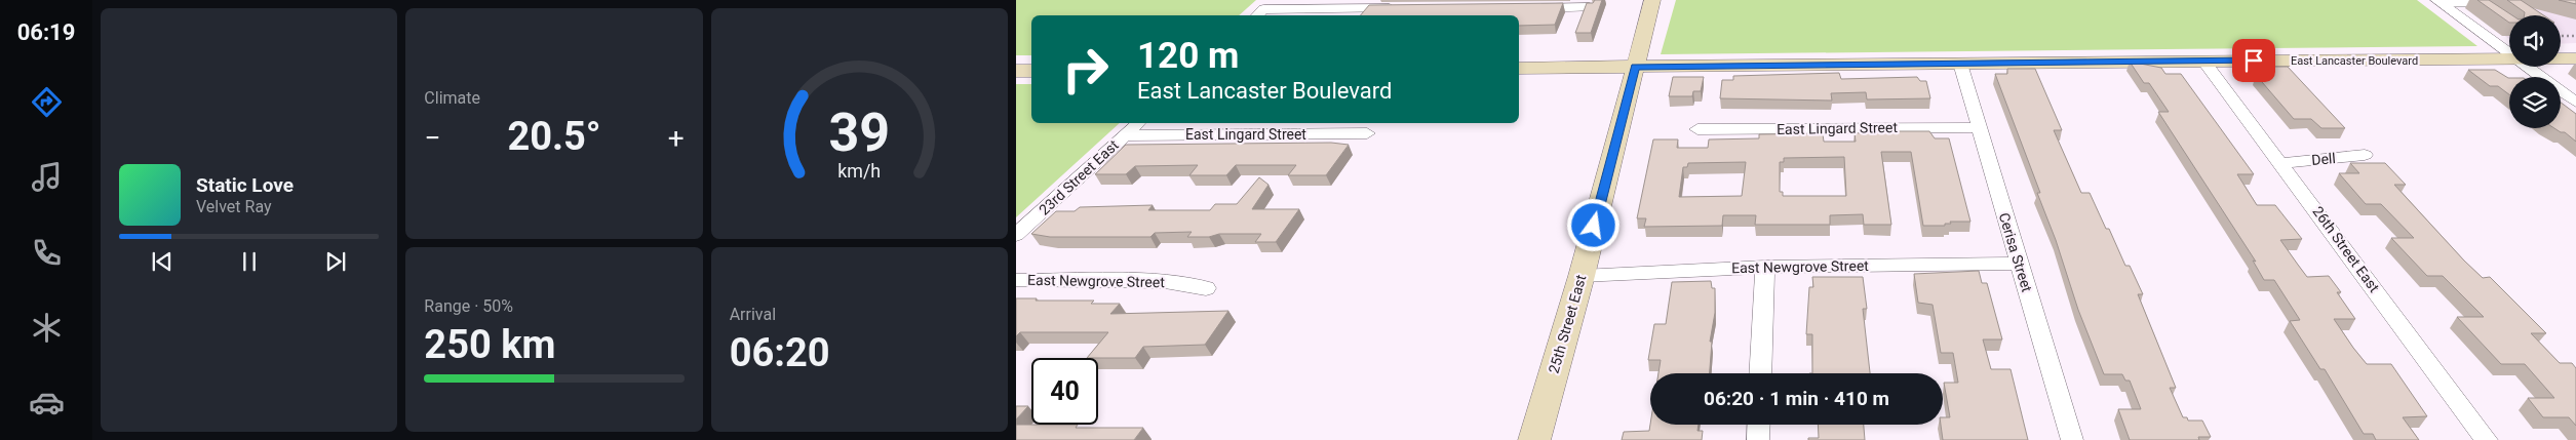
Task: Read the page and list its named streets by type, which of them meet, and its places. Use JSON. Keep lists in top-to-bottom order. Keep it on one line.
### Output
{"streets":{"main road":["East Lancaster Boulevard","25th Street East"],"street":["East Lingard Street","Dell","23rd Street East","26th Street East","Cerisa Street","East Newgrove Street"]},"crossings":[["East Lancaster Boulevard","26th Street East"],["East Lancaster Boulevard","Cerisa Street"],["East Lancaster Boulevard","25th Street East"],["East Lingard Street","23rd Street East"],["East Lingard Street","Cerisa Street"],["Dell","26th Street East"],["Cerisa Street","East Newgrove Street"],["East Newgrove Street","25th Street East"]],"page":{"tabs":"06:19","tile":["Climate",["Range · 50%","250 km"],["Arrival","06:20"]],"turn":["120 m","East Lancaster Boulevard"],"heat":["−","20.5°","+"],"song":["Static Love","Velvet Ray"],"limit":"40","trip":"06:20 · 1 min · 410 m","gauge":["39","km/h"]}}
